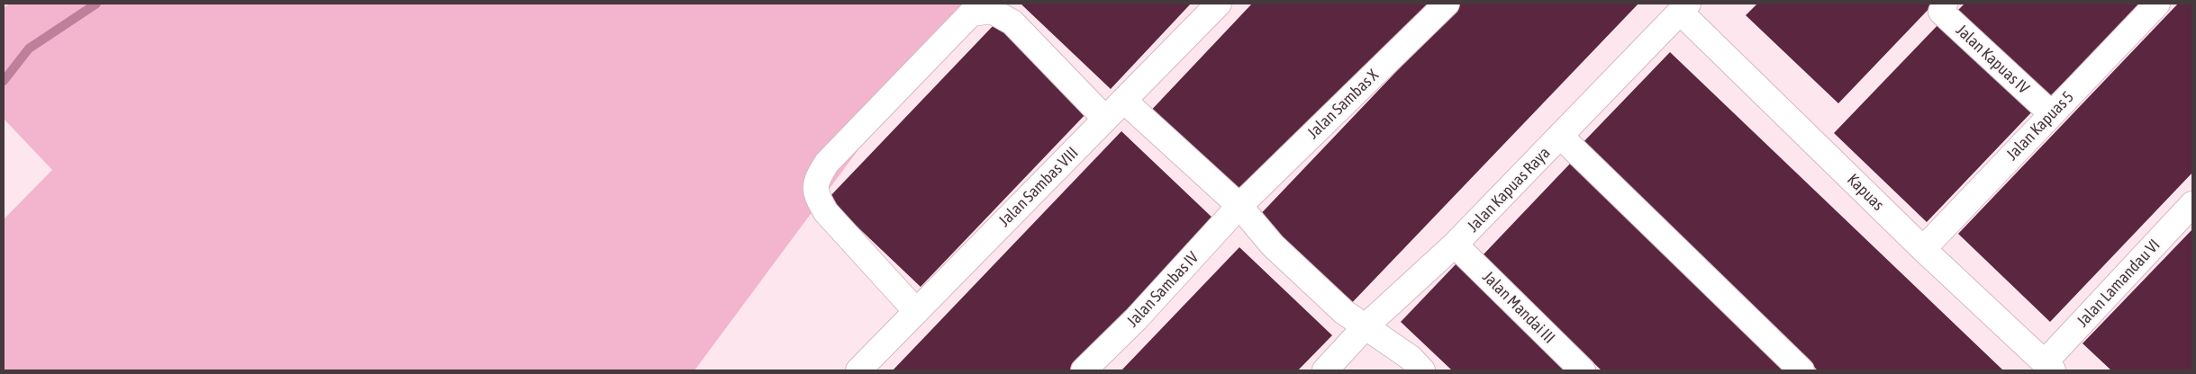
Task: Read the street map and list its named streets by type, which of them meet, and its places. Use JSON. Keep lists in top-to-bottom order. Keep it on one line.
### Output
{"streets":{"street":["Jalan Kapuas IV","Jalan Sambas X","Jalan Kapuas 5","Jalan Sambas VIII","Jalan Kapuas Raya","Kapuas","Jalan Lamandau VI","Jalan Sambas IV","Jalan Mandai III"]},"crossings":[["Jalan Kapuas IV","Jalan Kapuas 5"],["Jalan Sambas X","Jalan Sambas IV"],["Jalan Kapuas 5","Kapuas"],["Jalan Kapuas Raya","Kapuas"],["Jalan Kapuas Raya","Jalan Mandai III"],["Kapuas","Jalan Lamandau VI"]]}
